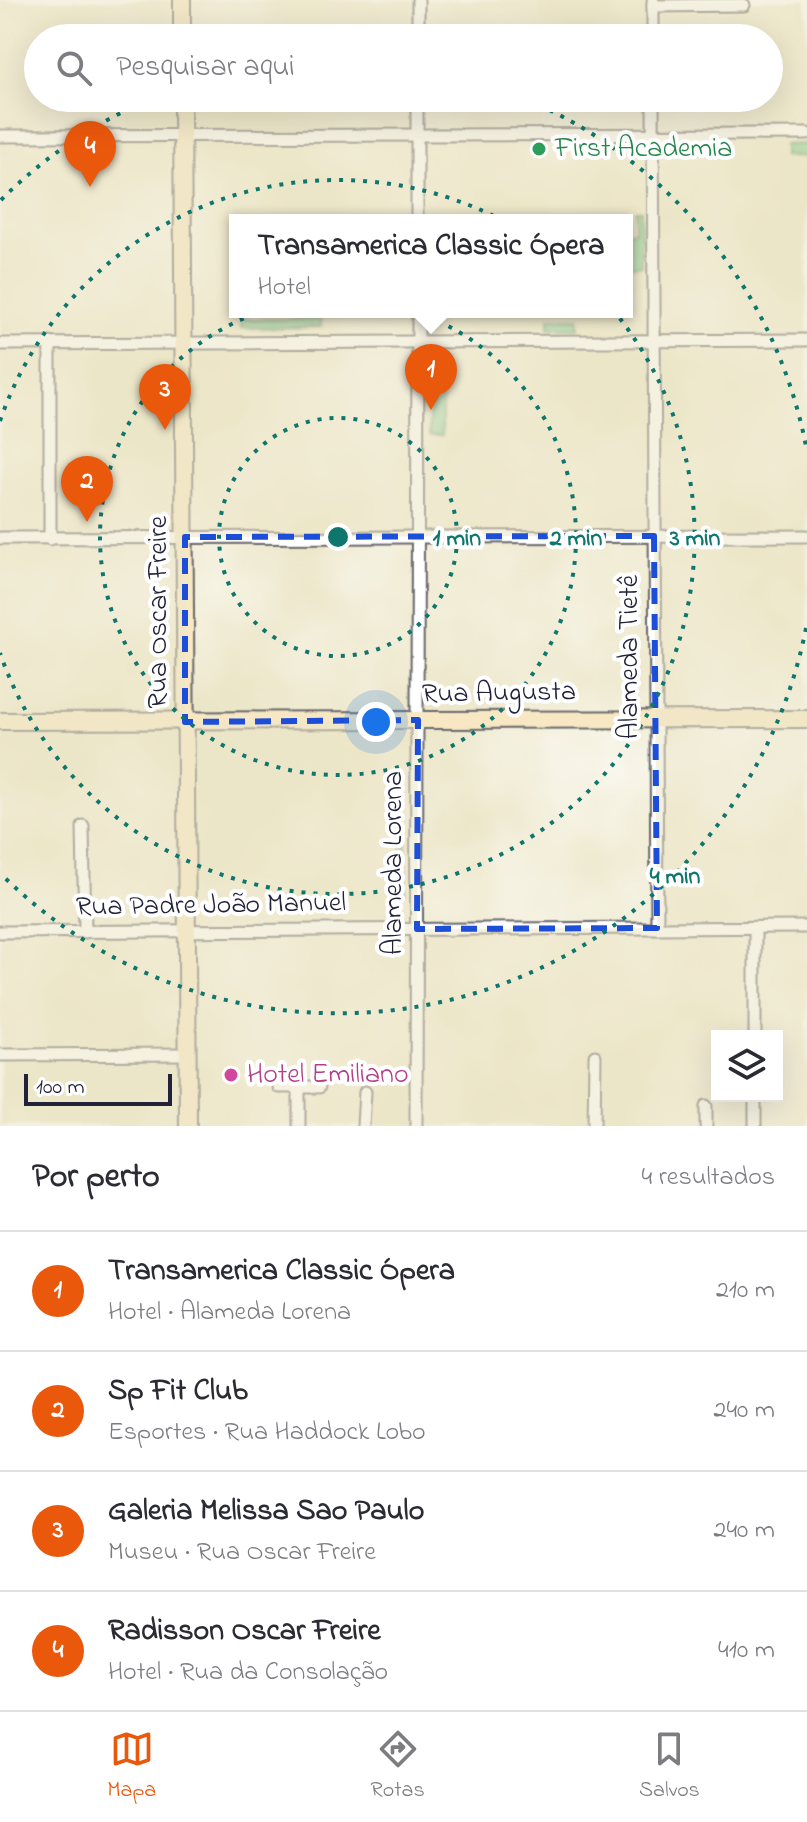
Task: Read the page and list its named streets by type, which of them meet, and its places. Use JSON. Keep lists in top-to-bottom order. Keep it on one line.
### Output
{"streets":{"street":["Rua Oscar Freire","Alameda Tietê","Rua Augusta","Alameda Lorena","Rua Padre João Manuel"]},"crossings":[["Rua Oscar Freire","Rua Augusta"],["Rua Oscar Freire","Rua Padre João Manuel"],["Alameda Tietê","Rua Augusta"],["Alameda Tietê","Rua Padre João Manuel"],["Rua Augusta","Alameda Lorena"],["Alameda Lorena","Rua Padre João Manuel"]],"places":["First Academia","Hotel Emiliano"],"scale_bar":"100 m","page":{"search":"Pesquisar aqui","pins":["4","1","3","2"],"popup":["Transamerica Classic Ópera","Hotel"],"scale":"100 m","heading":["Por perto","4 resultados"],"list":[{"mark":"1","name":"Transamerica Classic Ópera","note":"Hotel · Alameda Lorena","value":"210 m"},{"mark":"2","name":"Sp Fit Club","note":"Esportes · Rua Haddock Lobo","value":"240 m"},{"mark":"3","name":"Galeria Melissa Sao Paulo","note":"Museu · Rua Oscar Freire","value":"240 m"},{"mark":"4","name":"Radisson Oscar Freire","note":"Hotel · Rua da Consolação","value":"410 m"}],"nav":["Mapa","Rotas","Salvos"]},"rings":["1 min","2 min","3 min","4 min"]}
